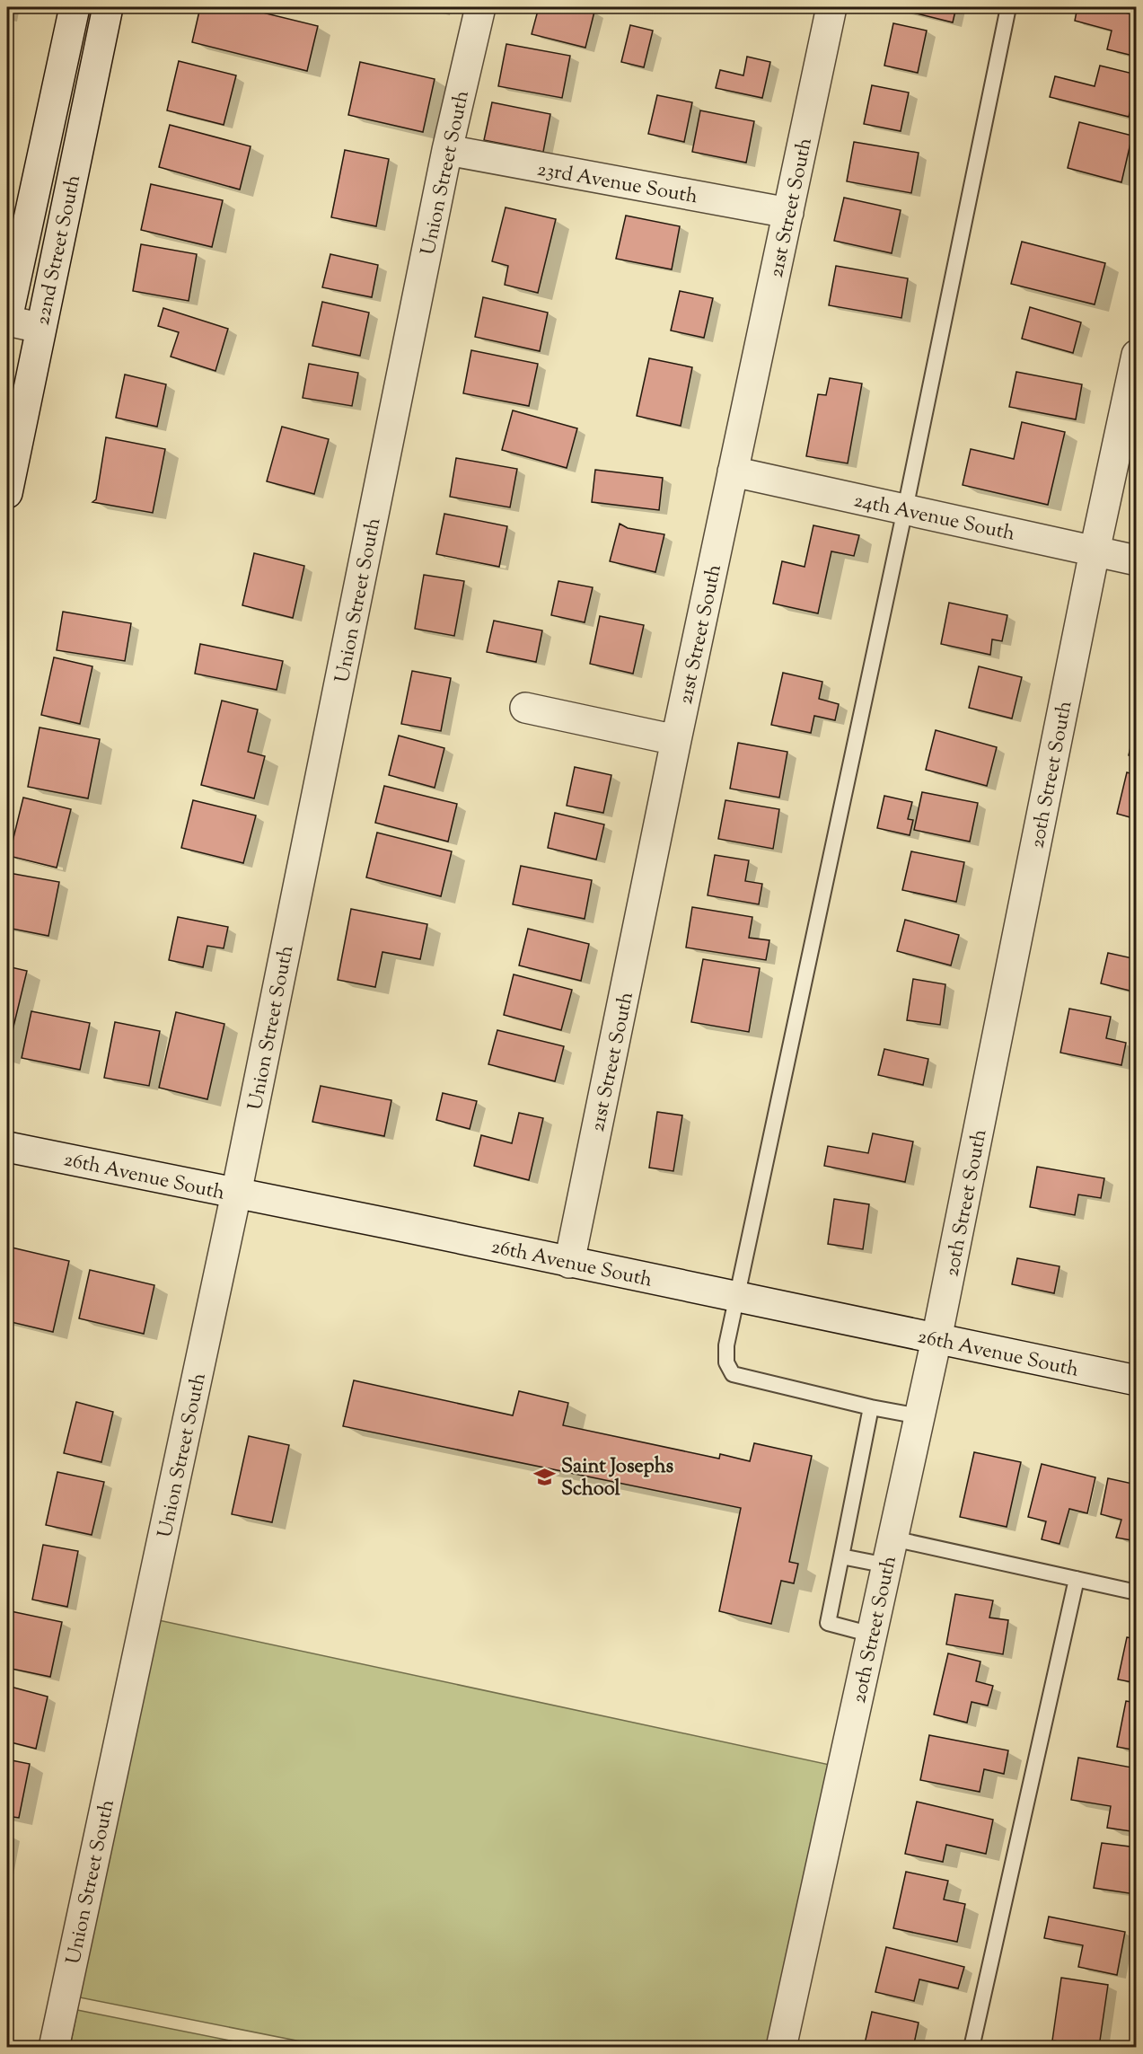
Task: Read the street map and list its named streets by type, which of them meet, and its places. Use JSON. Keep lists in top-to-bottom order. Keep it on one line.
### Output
{"streets":{"street":["Union Street South","23rd Avenue South","21st Street South","22nd Street South","24th Avenue South","20th Street South","26th Avenue South"]},"crossings":[["Union Street South","23rd Avenue South"],["Union Street South","26th Avenue South"],["23rd Avenue South","21st Street South"],["21st Street South","24th Avenue South"],["21st Street South","26th Avenue South"],["24th Avenue South","20th Street South"],["20th Street South","26th Avenue South"]],"places":{"school or university":["Saint Josephs School"]}}
